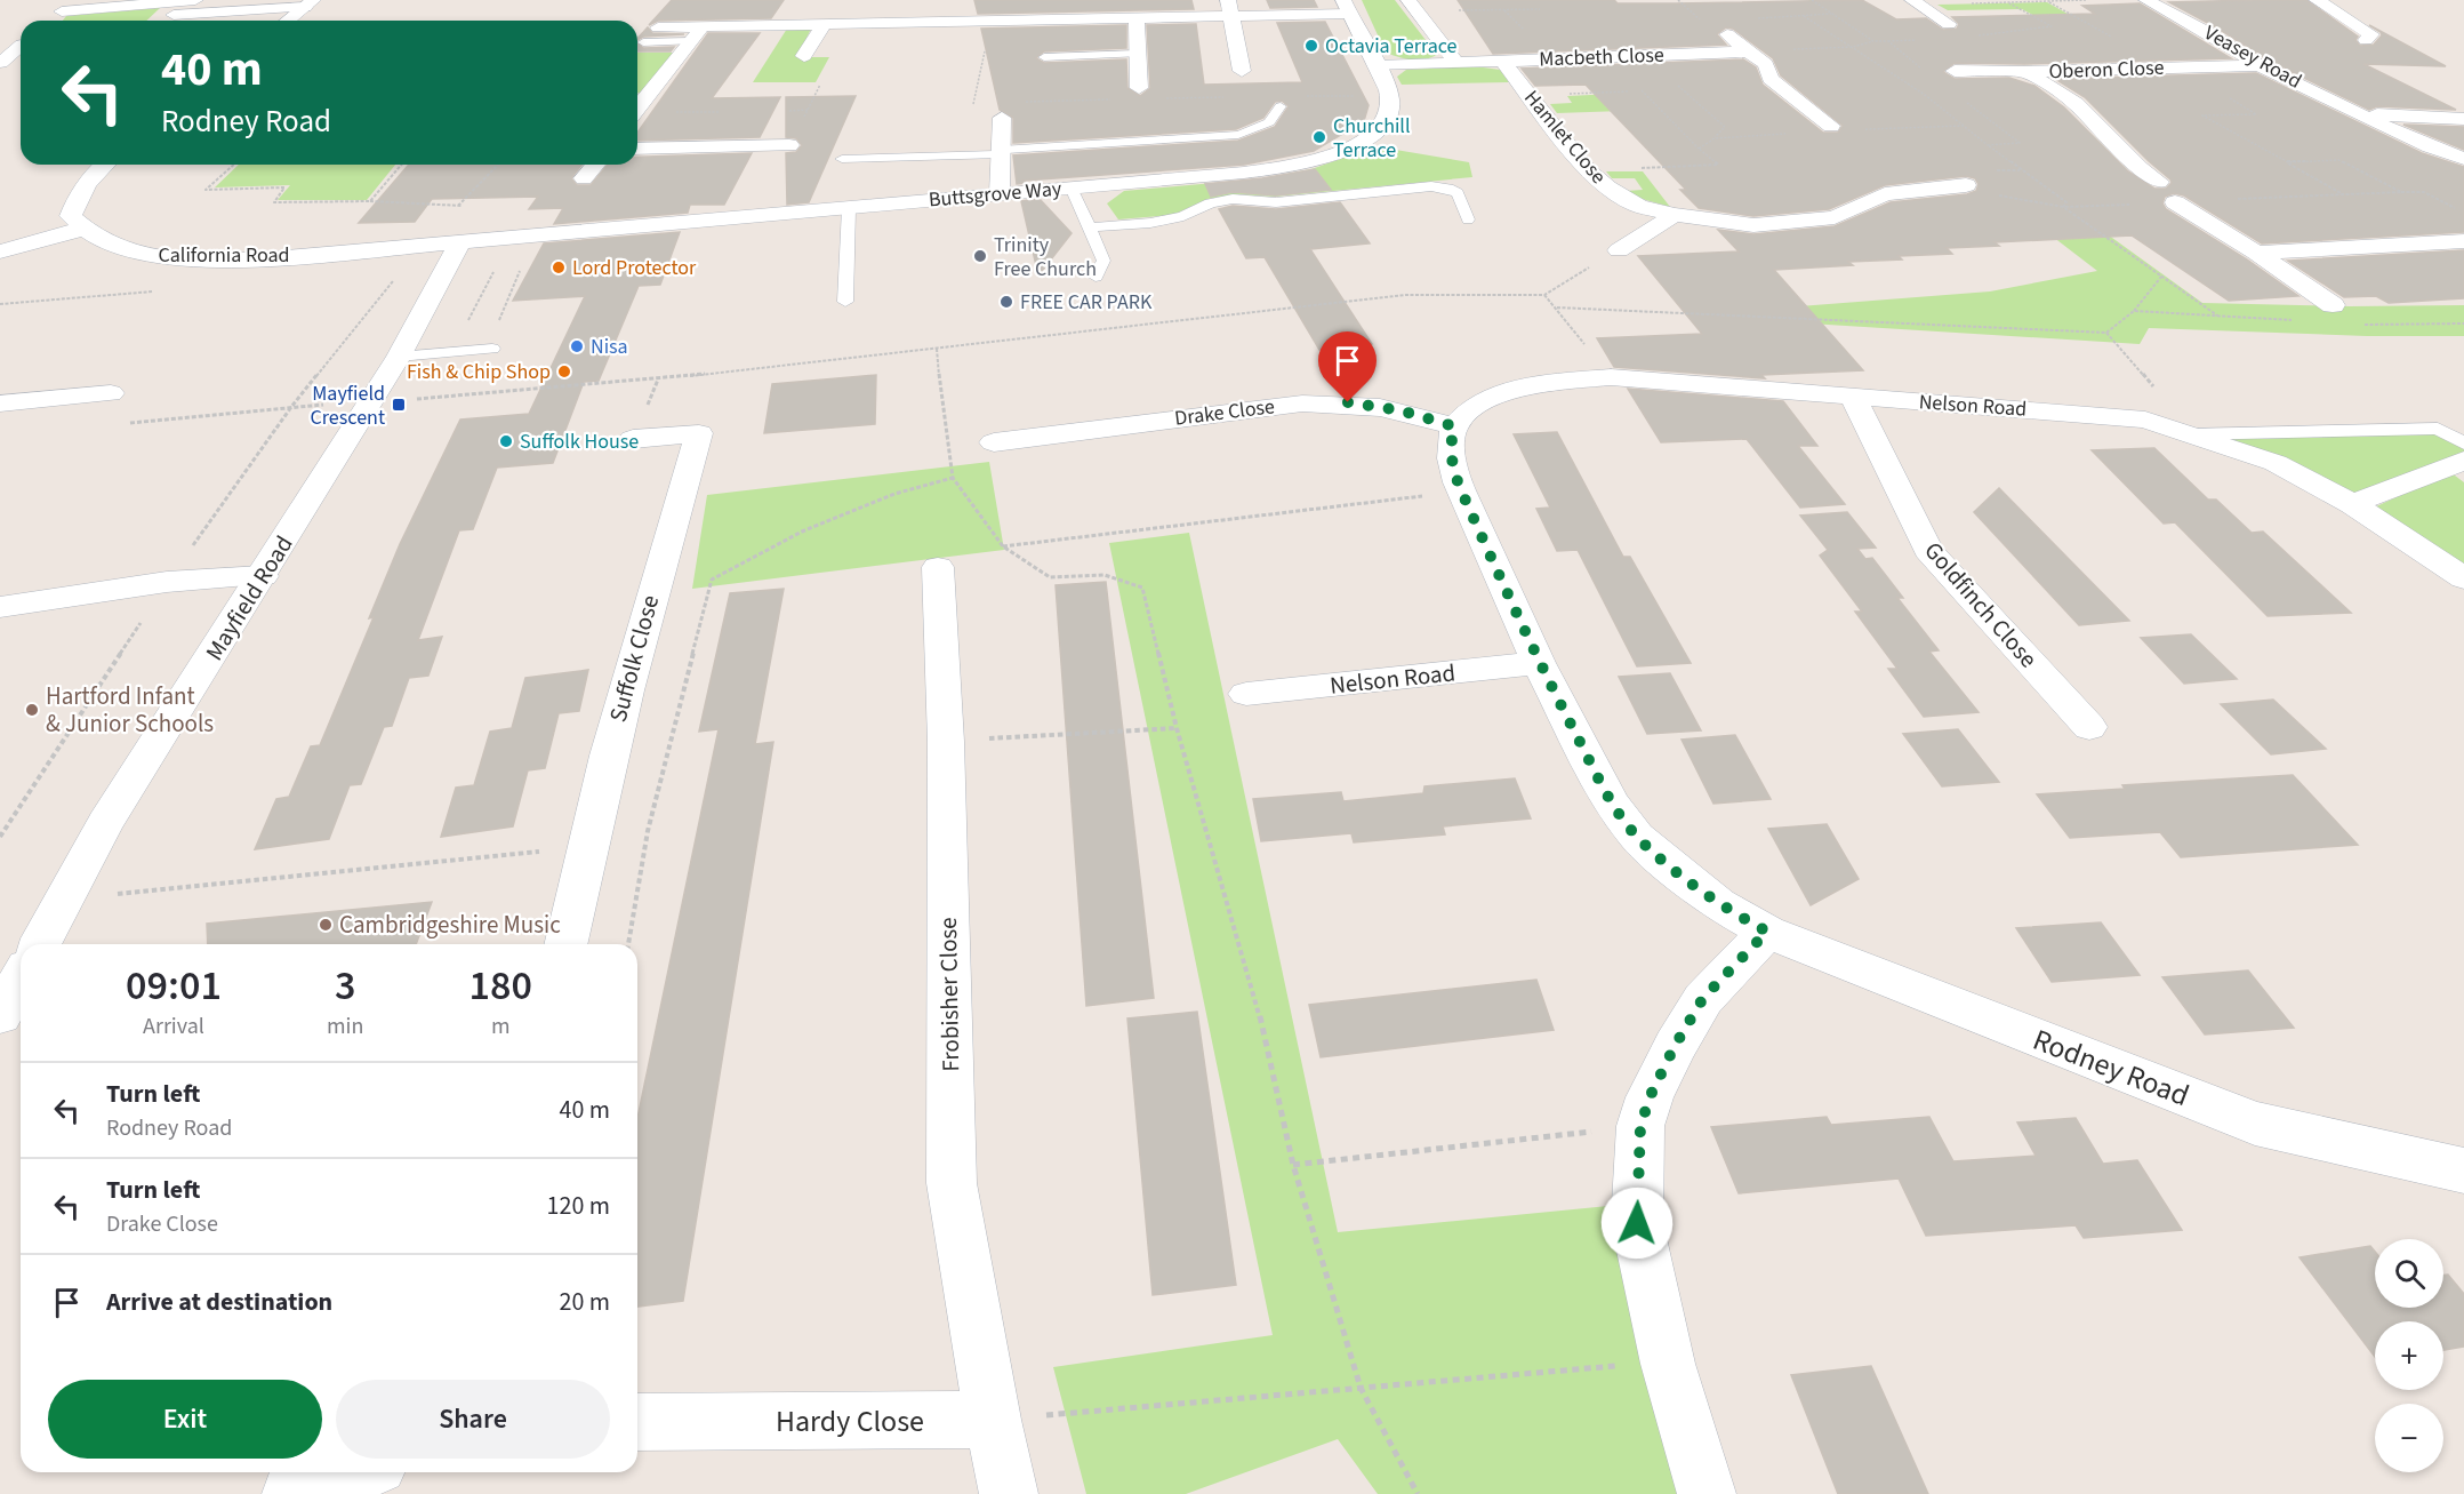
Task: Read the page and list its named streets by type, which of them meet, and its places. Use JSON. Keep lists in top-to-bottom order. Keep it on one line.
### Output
{"streets":{"street":["Macbeth Close","Veasey Road","Oberon Close","Hamlet Close","Buttsgrove Way","California Road","Nelson Road","Drake Close","Mayfield Road","Goldfinch Close","Suffolk Close","Frobisher Close","Rodney Road","Hardy Close"]},"crossings":[["Macbeth Close","Hamlet Close"],["Veasey Road","Oberon Close"],["Buttsgrove Way","California Road"],["Buttsgrove Way","Mayfield Road"],["California Road","Mayfield Road"],["Nelson Road","Drake Close"],["Nelson Road","Goldfinch Close"],["Nelson Road","Rodney Road"],["Drake Close","Rodney Road"],["Frobisher Close","Hardy Close"]],"places":{"other":["Octavia Terrace","Churchill Terrace","Trinity Free Church","Lord Protector","FREE CAR PARK","Nisa","Fish & Chip Shop","Suffolk House","Hartford Infant & Junior Schools","Cambridgeshire Music"],"transit":["Mayfield Crescent"]},"page":{"turn":["40 m","Rodney Road"],"eta":["09:01","Arrival","3","min","180","m"],"list":[{"name":"Turn left","note":"Rodney Road","value":"40 m"},{"name":"Turn left","note":"Drake Close","value":"120 m"},{"name":"Arrive at destination","value":"20 m"}],"map_buttons":["+","−"],"buttons":["Exit","Share"]}}
